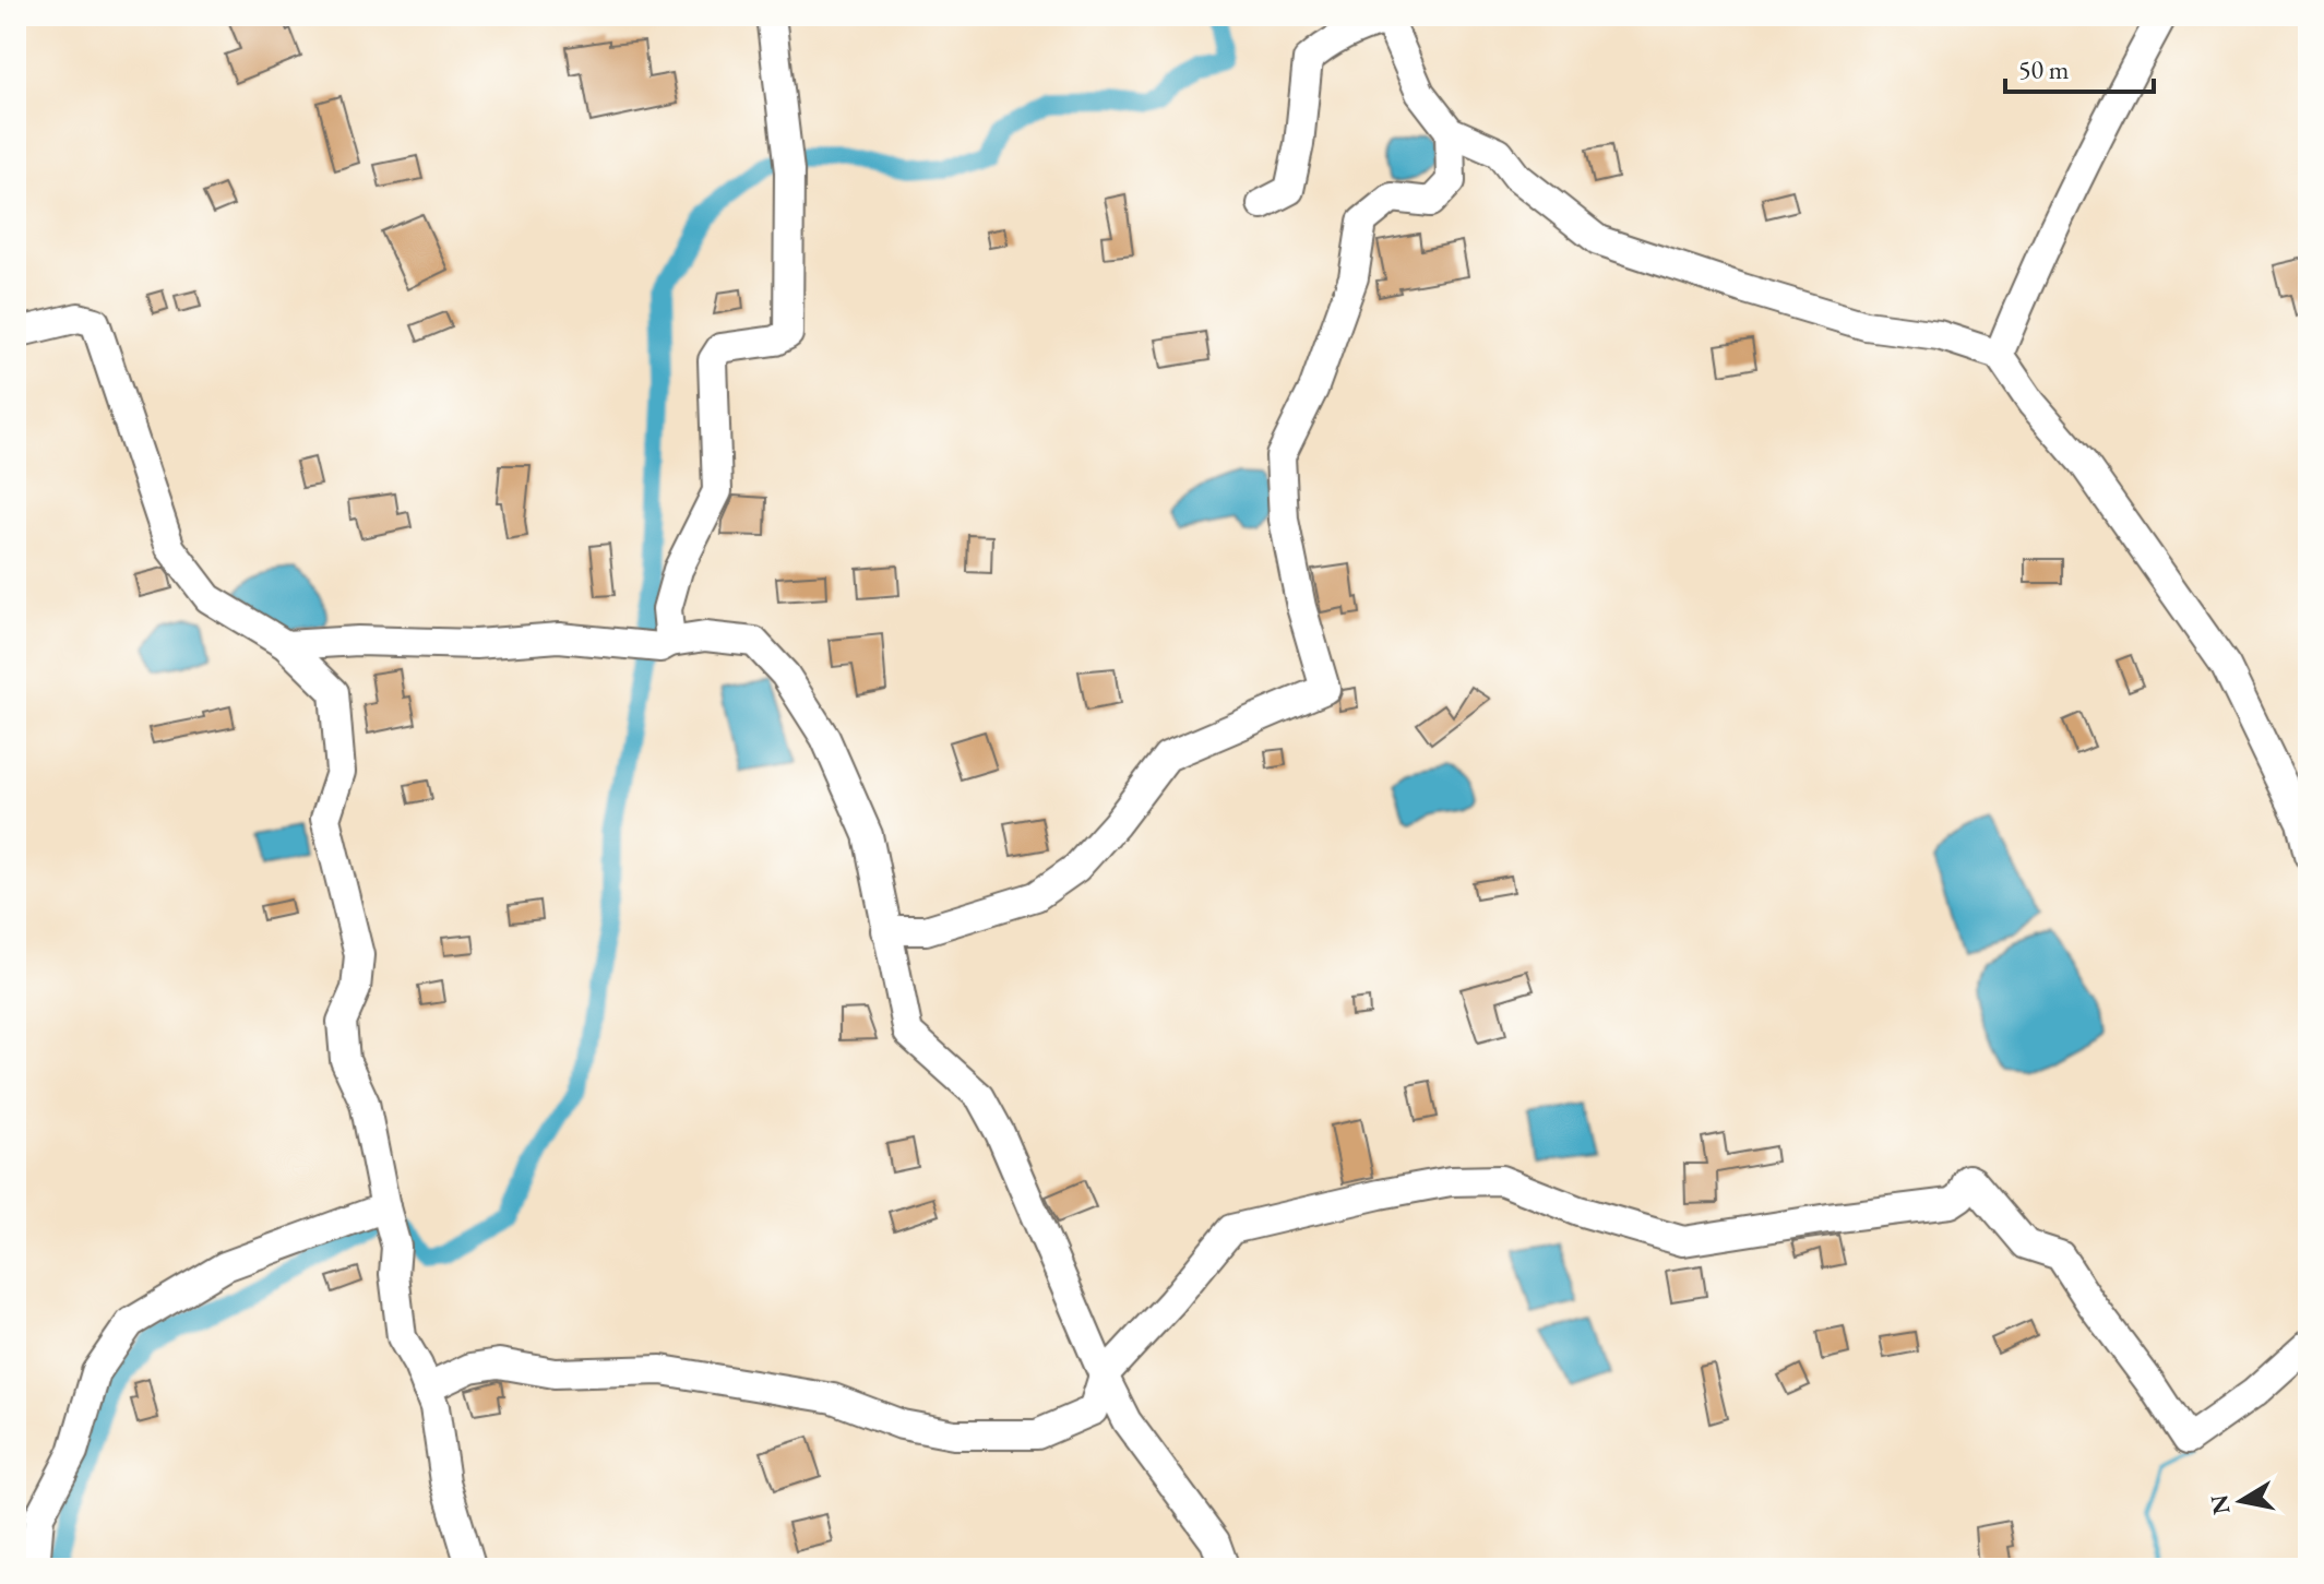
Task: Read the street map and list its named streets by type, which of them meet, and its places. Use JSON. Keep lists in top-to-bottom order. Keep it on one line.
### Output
{"scale_bar":"50 m","north":"left"}
